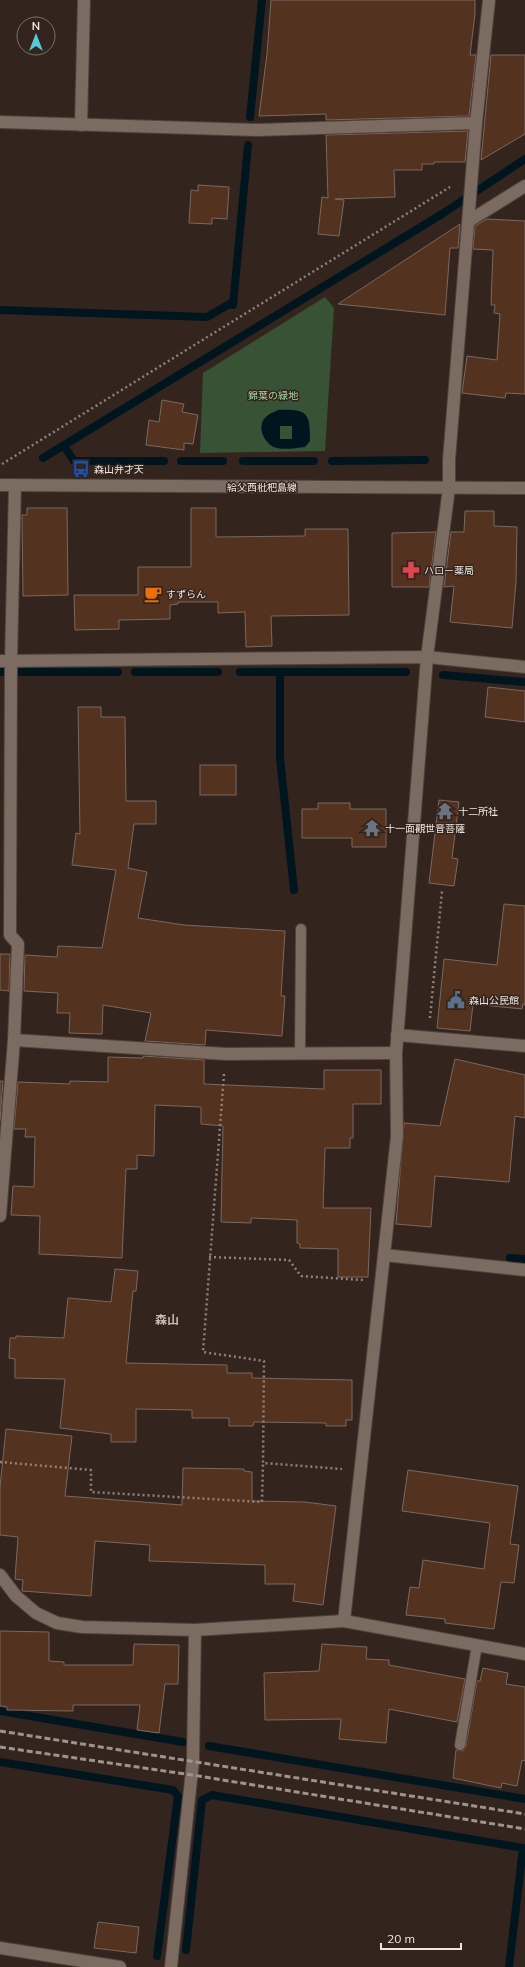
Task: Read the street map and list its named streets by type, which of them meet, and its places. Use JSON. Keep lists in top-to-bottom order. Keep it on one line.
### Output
{"streets":{"street":["給父西枇杷島線"]},"districts":["森山"],"parks":["錦葉の緑地"],"places":{"bus stop":["森山弁才天"],"pharmacy":["ハロー薬局"],"cafe":["すずらん"],"temple":["十二所社","十一面觀世音菩薩"],"public building":["森山公民館"]},"scale_bar":"20 m","north":"top"}
